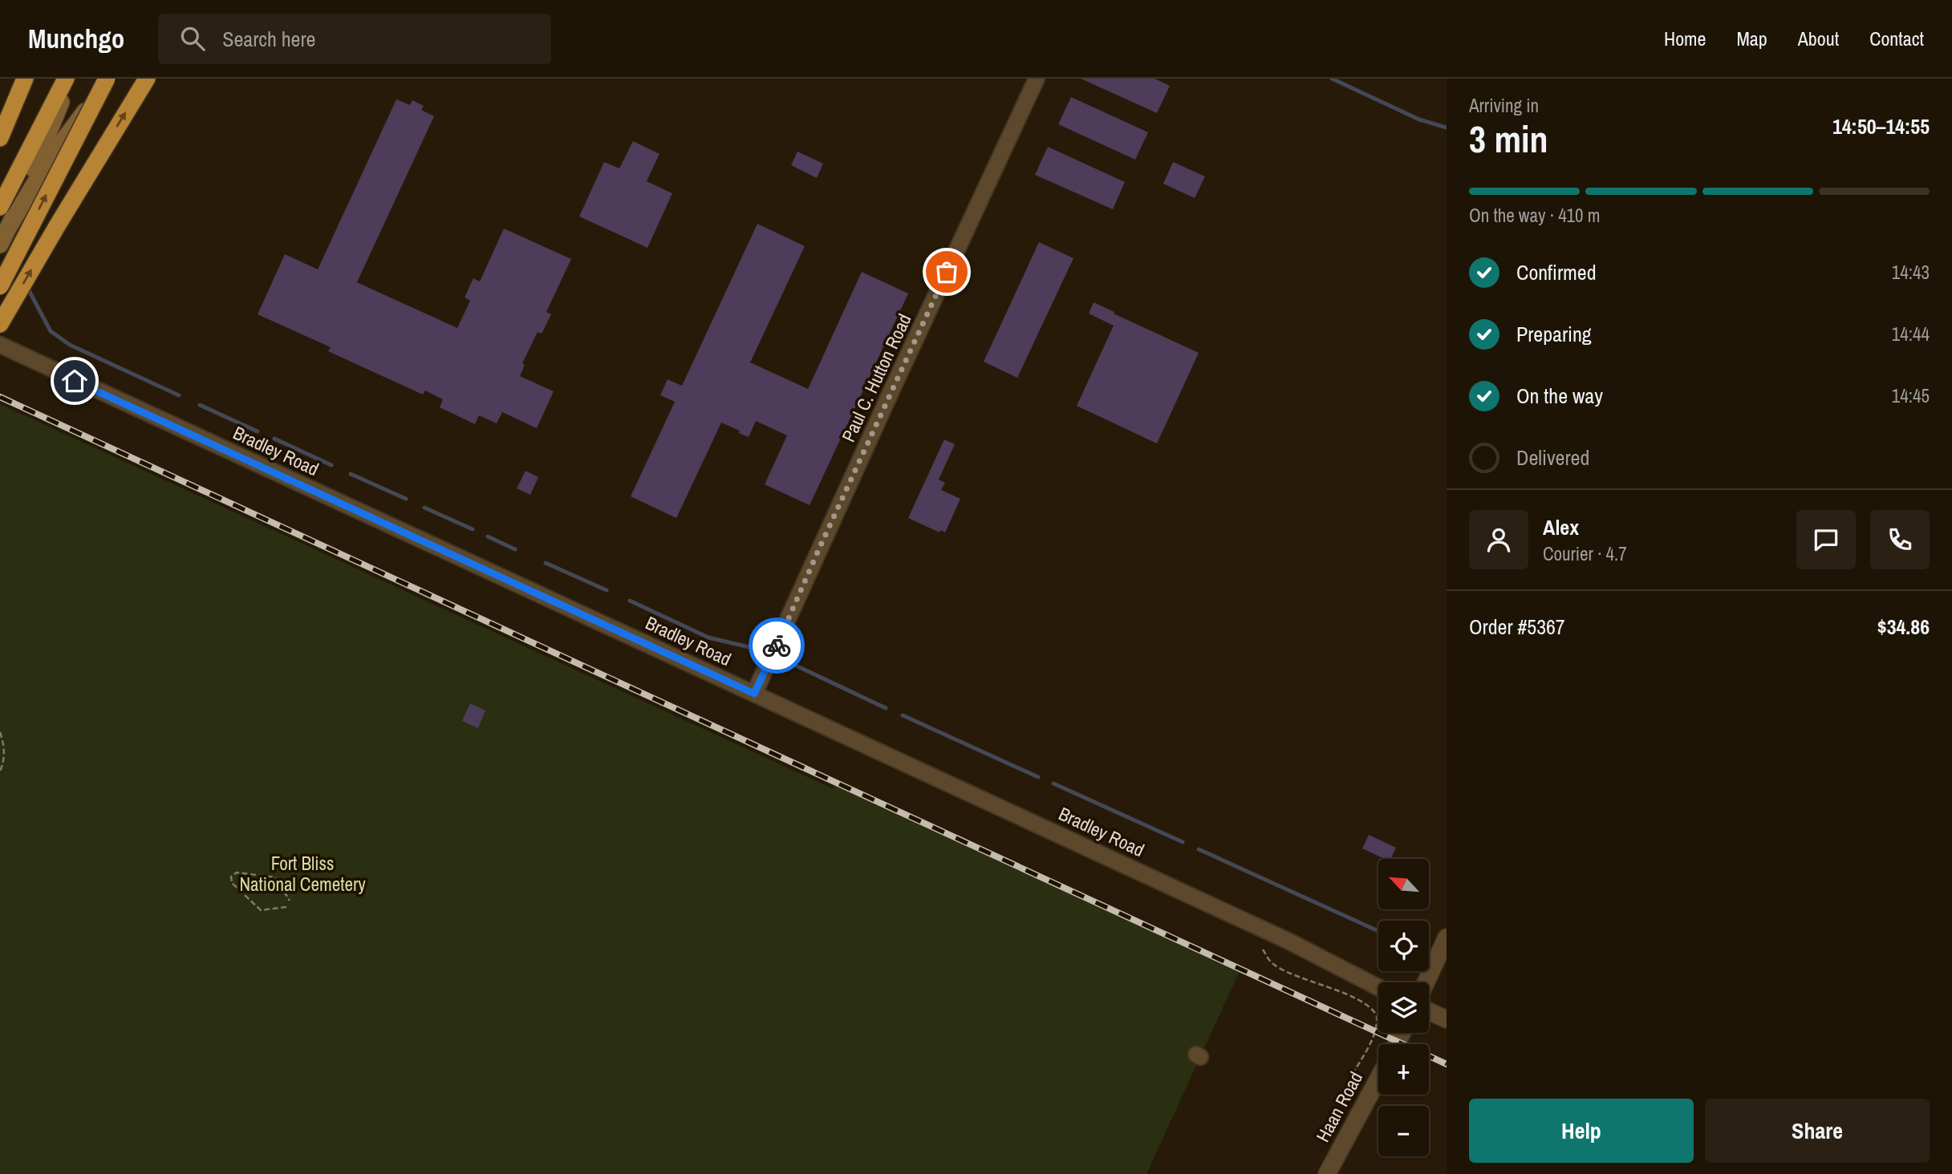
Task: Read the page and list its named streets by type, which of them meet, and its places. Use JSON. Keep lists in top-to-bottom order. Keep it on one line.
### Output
{"streets":{"street":["Paul C. Hutton Road","Bradley Road","Haan Road"]},"crossings":[["Paul C. Hutton Road","Bradley Road"]],"parks":["Fort Bliss National Cemetery"],"north":"top left","page":{"header":"Munchgo","search":"Search here","nav":["Home","Map","About","Contact"],"heading":["3 min","Arriving in","14:50–14:55"],"panel":["Alex","Courier · 4.7","Order #5367","$34.86"],"bar":"On the way · 410 m","list":[["Confirmed","14:43"],["Preparing","14:44"],["On the way","14:45"],"Delivered"],"map_buttons":["+","−"],"buttons":["Help","Share"]}}
